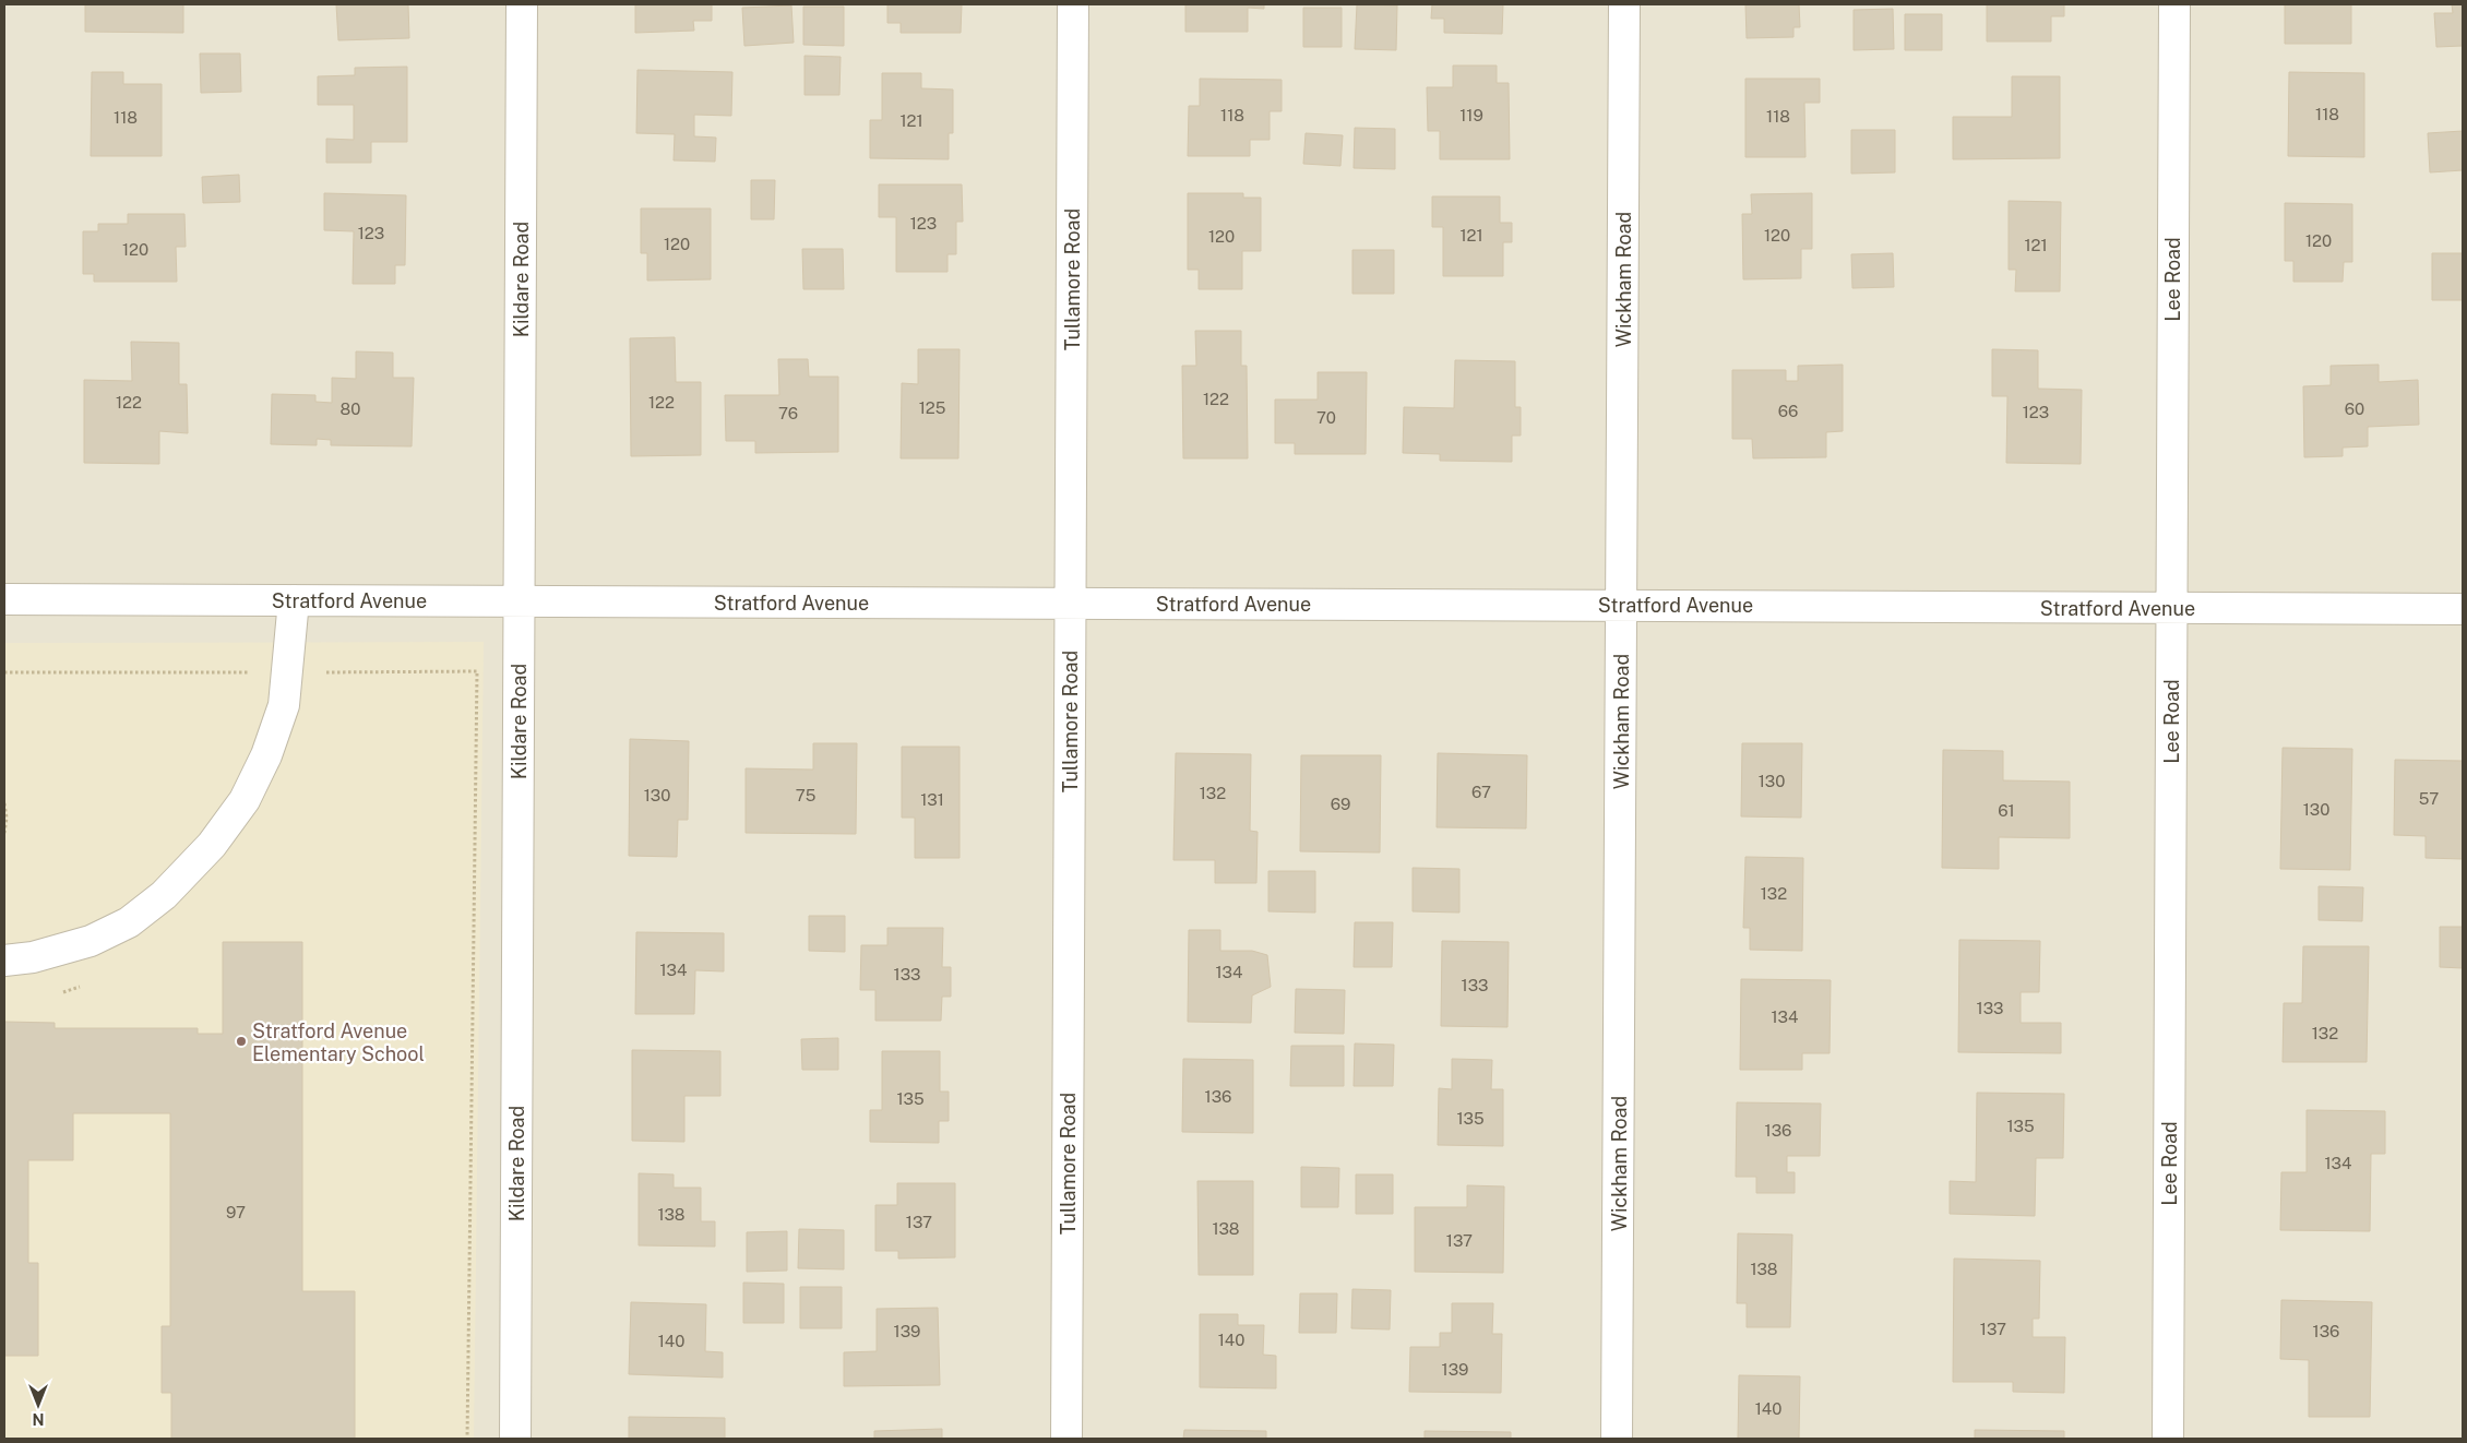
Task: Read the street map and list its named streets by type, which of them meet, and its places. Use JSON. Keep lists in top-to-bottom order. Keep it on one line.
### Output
{"streets":{"street":["Kildare Road","Tullamore Road","Wickham Road","Lee Road","Stratford Avenue"]},"crossings":[["Kildare Road","Stratford Avenue"],["Tullamore Road","Stratford Avenue"],["Wickham Road","Stratford Avenue"],["Lee Road","Stratford Avenue"]],"places":["Stratford Avenue Elementary School"],"house_numbers":["118","118","119","118","118","121","123","123","121","120","120","120","120","121","120","122","122","122","125","80","60","66","123","76","70","130","67","132","130","75","57","131","69","130","61","132","134","134","133","133","133","134","132","136","135","135","135","136","134","97","138","137","138","137","138","137","139","136","140","140","139","140"],"north":"bottom"}
